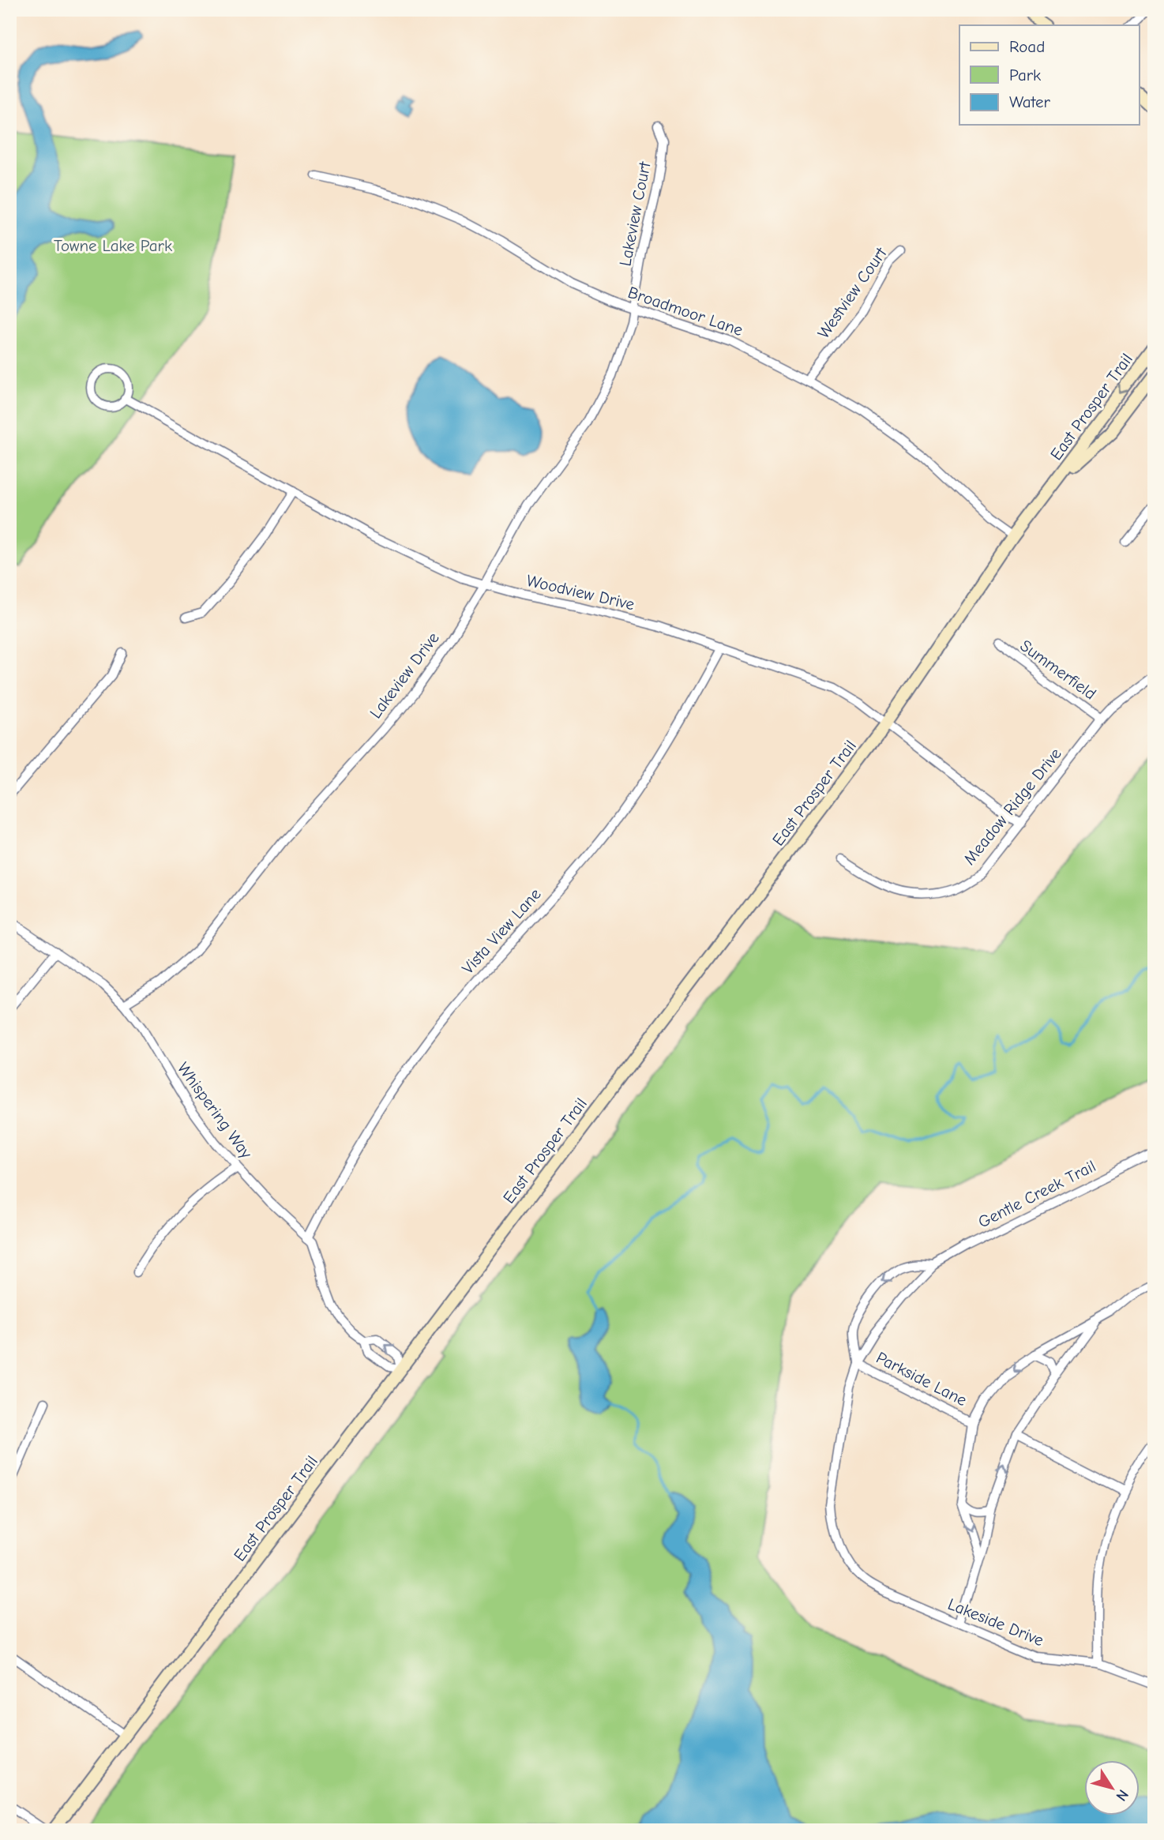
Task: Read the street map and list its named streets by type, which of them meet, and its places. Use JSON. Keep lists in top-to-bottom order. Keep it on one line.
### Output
{"streets":{"main road":["East Prosper Trail"],"street":["Lakeview Court","Westview Court","Broadmoor Lane","Woodview Drive","Summerfield","Lakeview Drive","Meadow Ridge Drive","Vista View Lane","Whispering Way","Gentle Creek Trail","Parkside Lane","Lakeside Drive"]},"crossings":[["Lakeview Court","Broadmoor Lane"],["Lakeview Court","Lakeview Drive"],["Westview Court","Broadmoor Lane"],["Broadmoor Lane","East Prosper Trail"],["Broadmoor Lane","Lakeview Drive"],["East Prosper Trail","Woodview Drive"],["East Prosper Trail","Whispering Way"],["Woodview Drive","Lakeview Drive"],["Woodview Drive","Meadow Ridge Drive"],["Woodview Drive","Vista View Lane"],["Summerfield","Meadow Ridge Drive"],["Lakeview Drive","Whispering Way"],["Vista View Lane","Whispering Way"],["Gentle Creek Trail","Parkside Lane"],["Gentle Creek Trail","Lakeside Drive"]],"parks":["Towne Lake Park"],"legend":["Road","Park","Water"],"north":"bottom right"}
